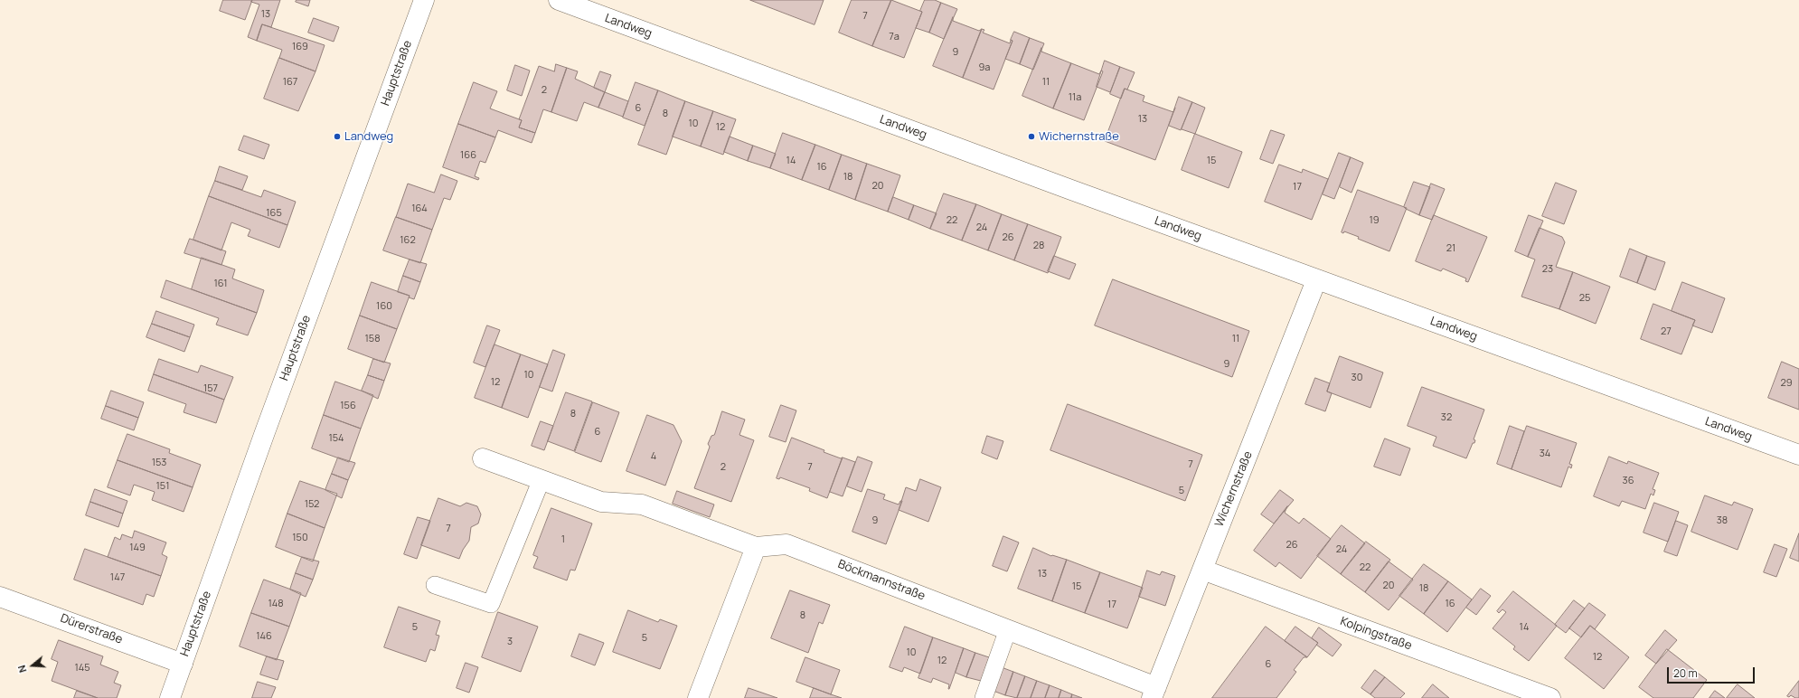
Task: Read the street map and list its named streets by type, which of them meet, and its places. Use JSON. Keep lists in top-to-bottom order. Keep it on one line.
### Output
{"streets":{"street":["Landweg","Hauptstraße","Wichernstraße","Böckmannstraße","Dürerstraße","Kolpingstraße"]},"crossings":[["Landweg","Wichernstraße"],["Hauptstraße","Dürerstraße"],["Wichernstraße","Böckmannstraße"],["Wichernstraße","Kolpingstraße"]],"places":["Landweg","Wichernstraße"],"house_numbers":["13","7","7a","169","9","9a","167","11","2","11a","6","8","13","10","12","166","14","15","16","18","20","17","164","165","22","19","24","26","162","28","21","23","161","25","160","27","158","11","9","10","30","12","29","157","156","8","32","6","154","34","4","153","7","2","7","36","151","5","152","9","38","7","150","1","26","149","24","22","13","147","20","15","18","148","16","17","8","5","14","146","5","3","10","12","12","6","145"],"scale_bar":"20 m","north":"left"}
